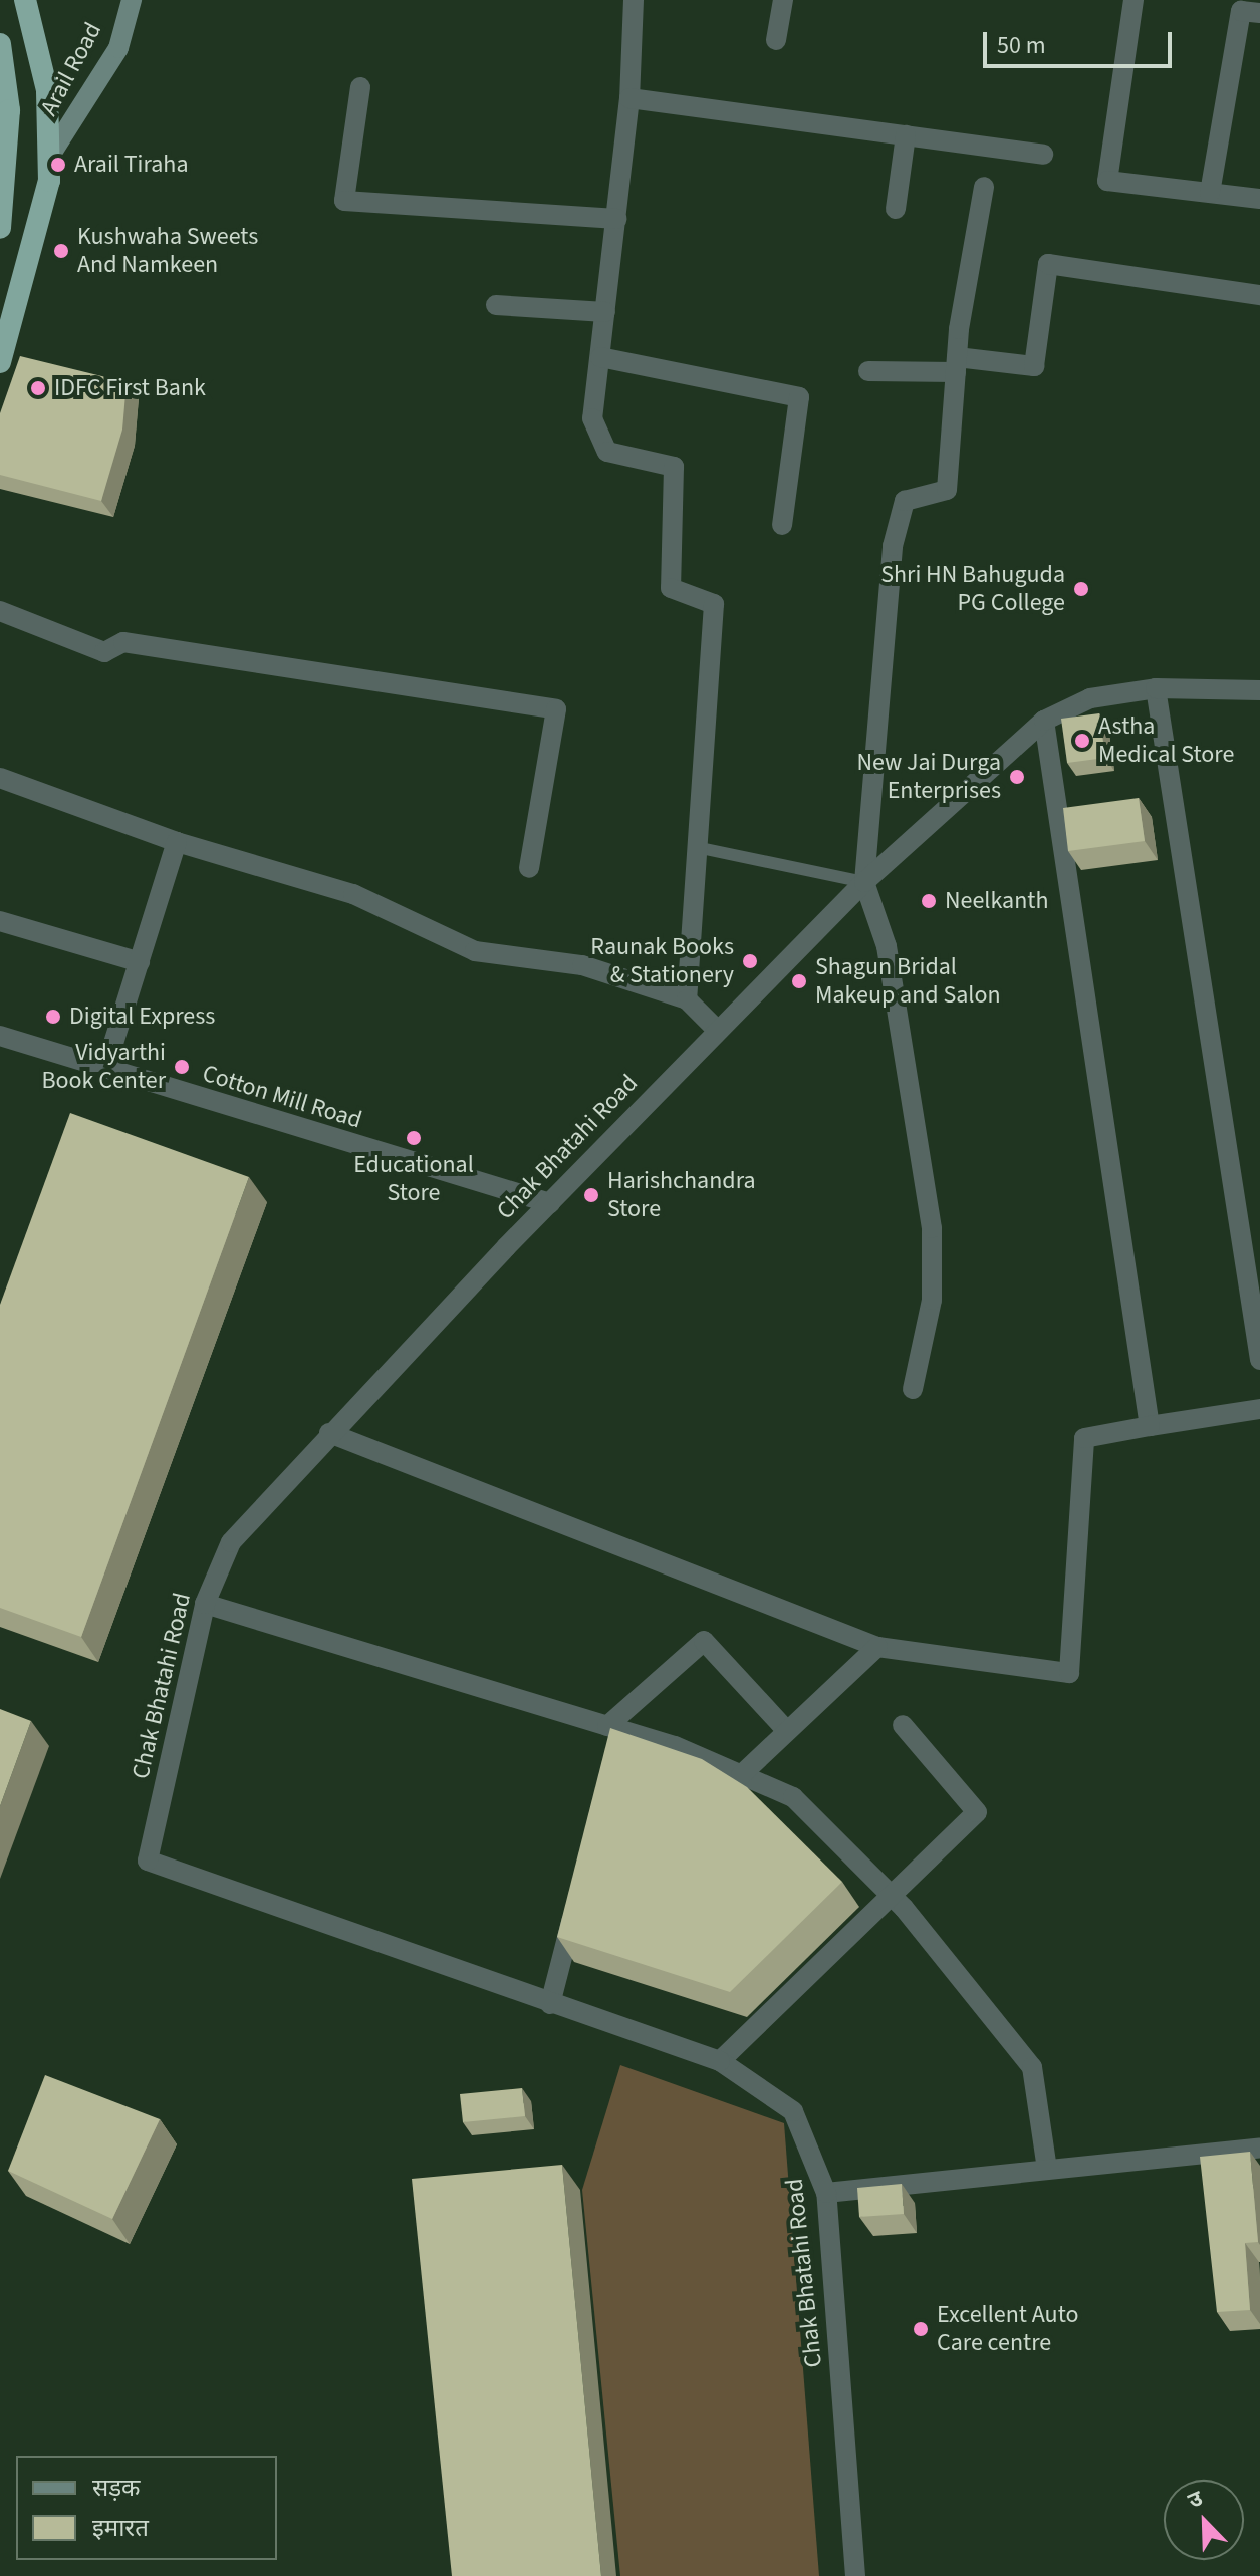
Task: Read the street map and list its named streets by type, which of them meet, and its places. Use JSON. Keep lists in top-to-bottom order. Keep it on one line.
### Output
{"streets":{"main road":["Arail Road"],"street":["Cotton Mill Road","Chak Bhatahi Road"]},"crossings":[["Cotton Mill Road","Chak Bhatahi Road"]],"places":["Arail Tiraha","Kushwaha Sweets And Namkeen","IDFC First Bank","Shri HN Bahuguda PG College","Astha Medical Store","New Jai Durga Enterprises","Neelkanth","Raunak Books & Stationery","Shagun Bridal Makeup and Salon","Digital Express","Vidyarthi Book Center","Educational Store","Harishchandra Store","Excellent Auto Care centre"],"legend":["सड़क","इमारत"],"scale_bar":"50 m","north":"top left"}
